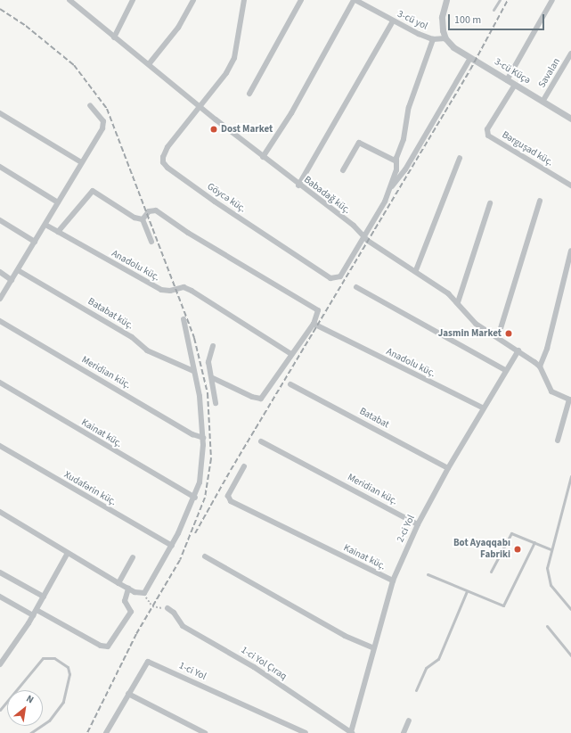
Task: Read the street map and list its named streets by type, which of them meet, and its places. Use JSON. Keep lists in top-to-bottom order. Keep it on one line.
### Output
{"streets":{"street":["3-cü yol","3-cü Küçə","Savalan","Bərguşad küç.","Babadağ küç.","Göycə küç.","Anadolu küç.","Batabat küç.","Meridian küç.","Batabat","Kainat küç.","Xudafərin küç.","2-ci Yol","1-ci Yol Çıraq","1-ci Yol"]},"crossings":[["3-cü yol","3-cü Küçə"],["3-cü Küçə","Savalan"],["3-cü Küçə","Bərguşad küç."],["Babadağ küç.","Göycə küç."],["Babadağ küç.","2-ci Yol"],["Anadolu küç.","2-ci Yol"],["Meridian küç.","2-ci Yol"],["Batabat","2-ci Yol"],["Kainat küç.","2-ci Yol"],["2-ci Yol","1-ci Yol Çıraq"]],"places":["Dost Market","Jasmin Market","Bot Ayaqqabı Fabriki"],"scale_bar":"100 m","north":"top right"}
